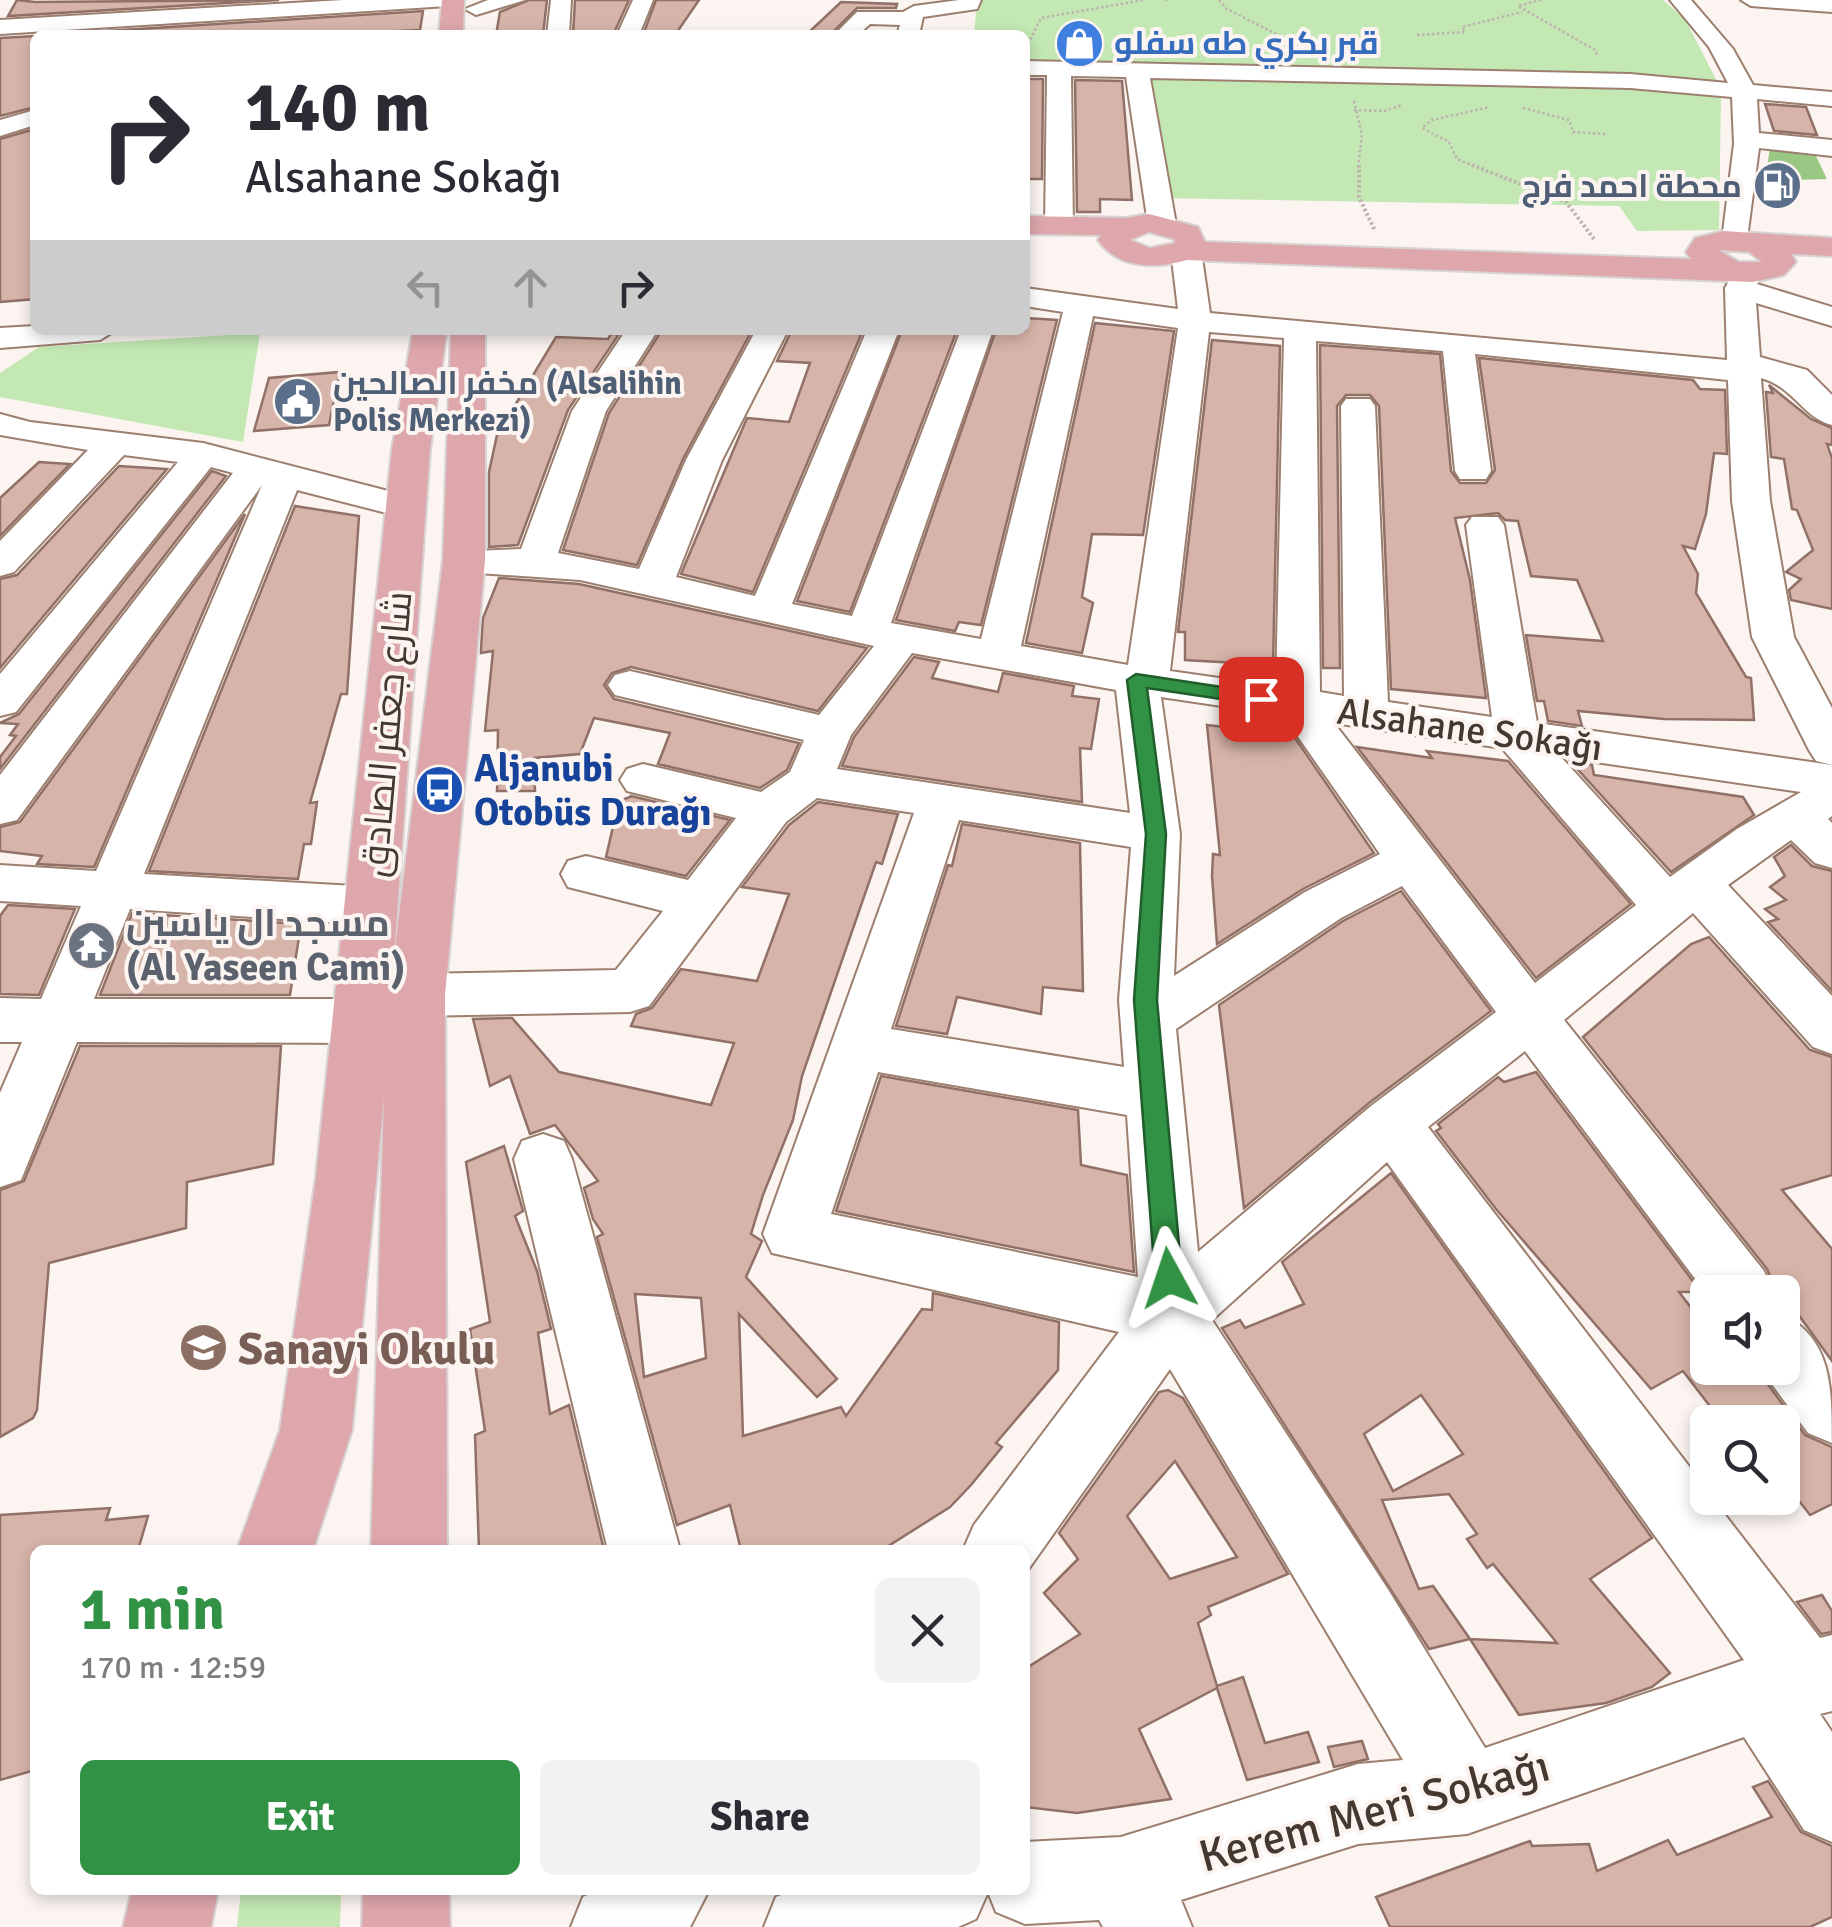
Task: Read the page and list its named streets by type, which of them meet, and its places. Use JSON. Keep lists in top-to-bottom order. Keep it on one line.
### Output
{"streets":{"main road":["شارع جعفر الصادق"],"street":["Alsahane Sokağı","Kerem Meri Sokağı"]},"crossings":[["Alsahane Sokağı","شارع جعفر الصادق"]],"places":{"shop":["قبر بكري طه سفلو"],"fuel station":["محطة احمد فرج"],"public building":["مخفر الصالحين (Alsalihin Polis Merkezi)"],"bus stop":["Aljanubi Otobüs Durağı"],"temple":["مسجد ال ياسين (Al Yaseen Cami)"],"school or university":["Sanayi Okulu"]},"page":{"turn":["140 m","Alsahane Sokağı"],"heading":["1 min","170 m · 12:59"],"buttons":["Exit","Share"]}}
